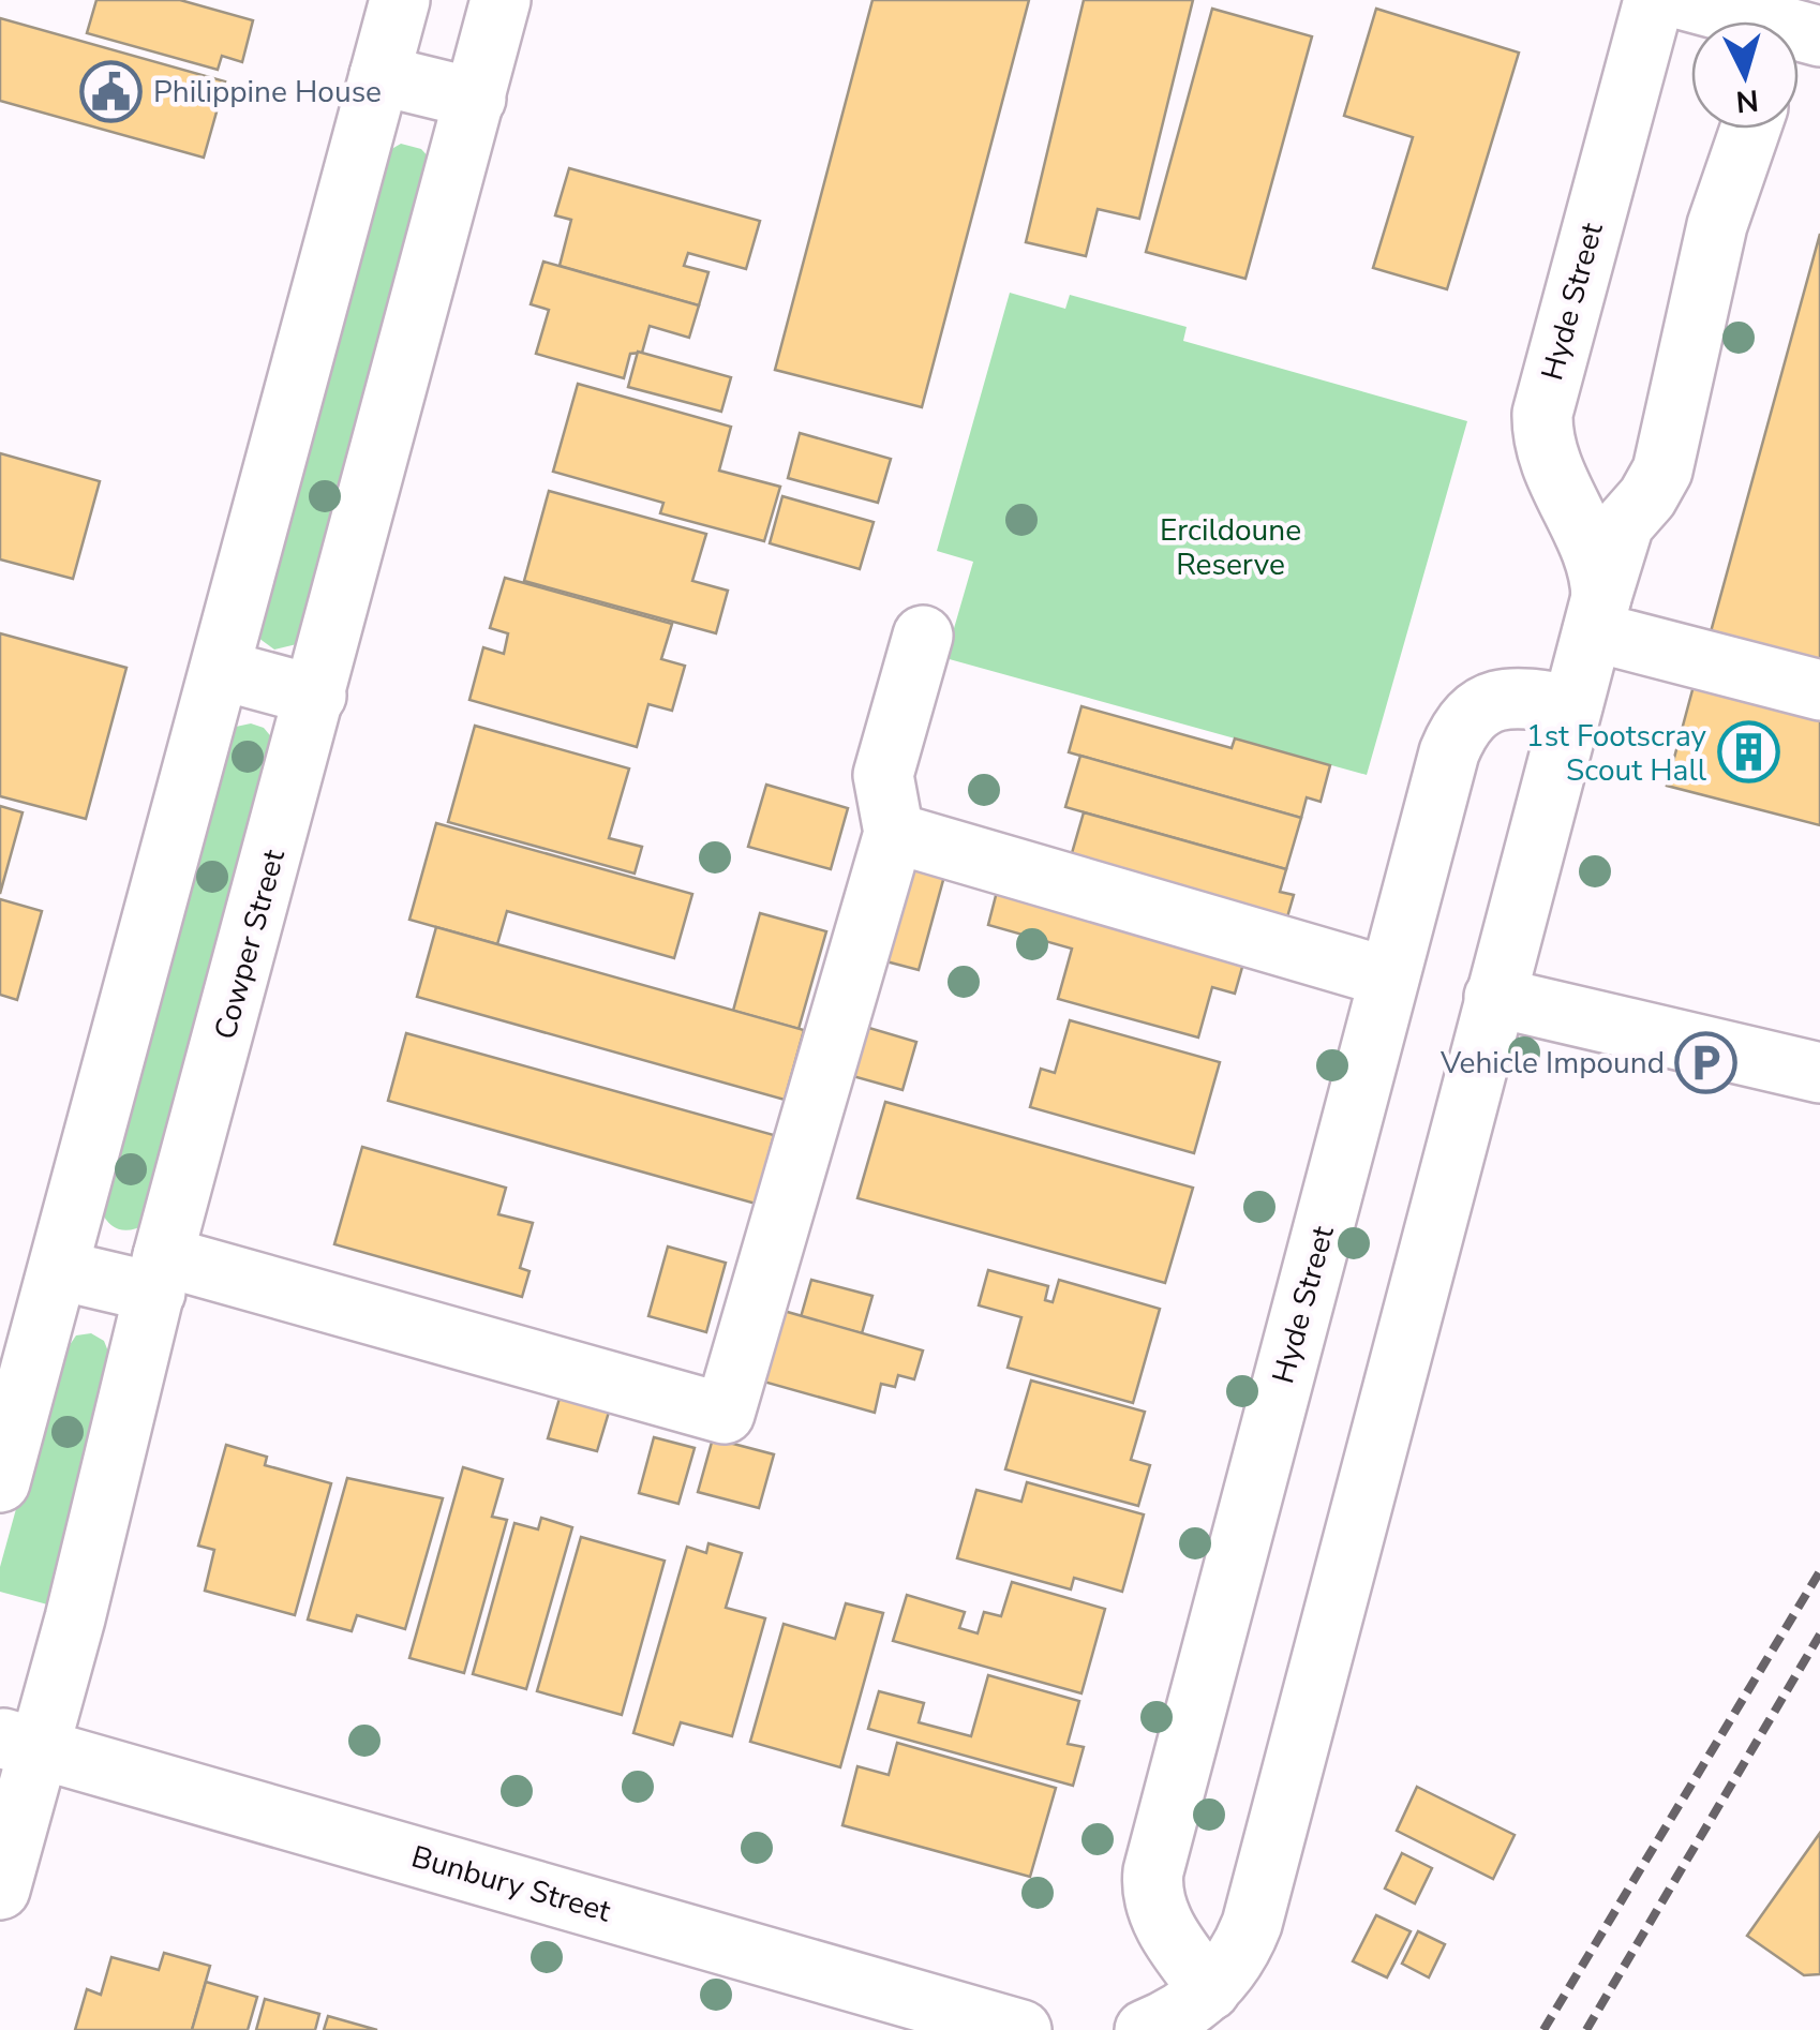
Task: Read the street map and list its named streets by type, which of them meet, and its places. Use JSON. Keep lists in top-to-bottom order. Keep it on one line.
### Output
{"streets":{"street":["Hyde Street","Cowper Street","Bunbury Street"]},"crossings":[["Cowper Street","Bunbury Street"]],"parks":["Ercildoune Reserve"],"places":{"public building":["Philippine House"],"building":["1st Footscray Scout Hall"],"parking":["Vehicle Impound"]},"north":"bottom"}
